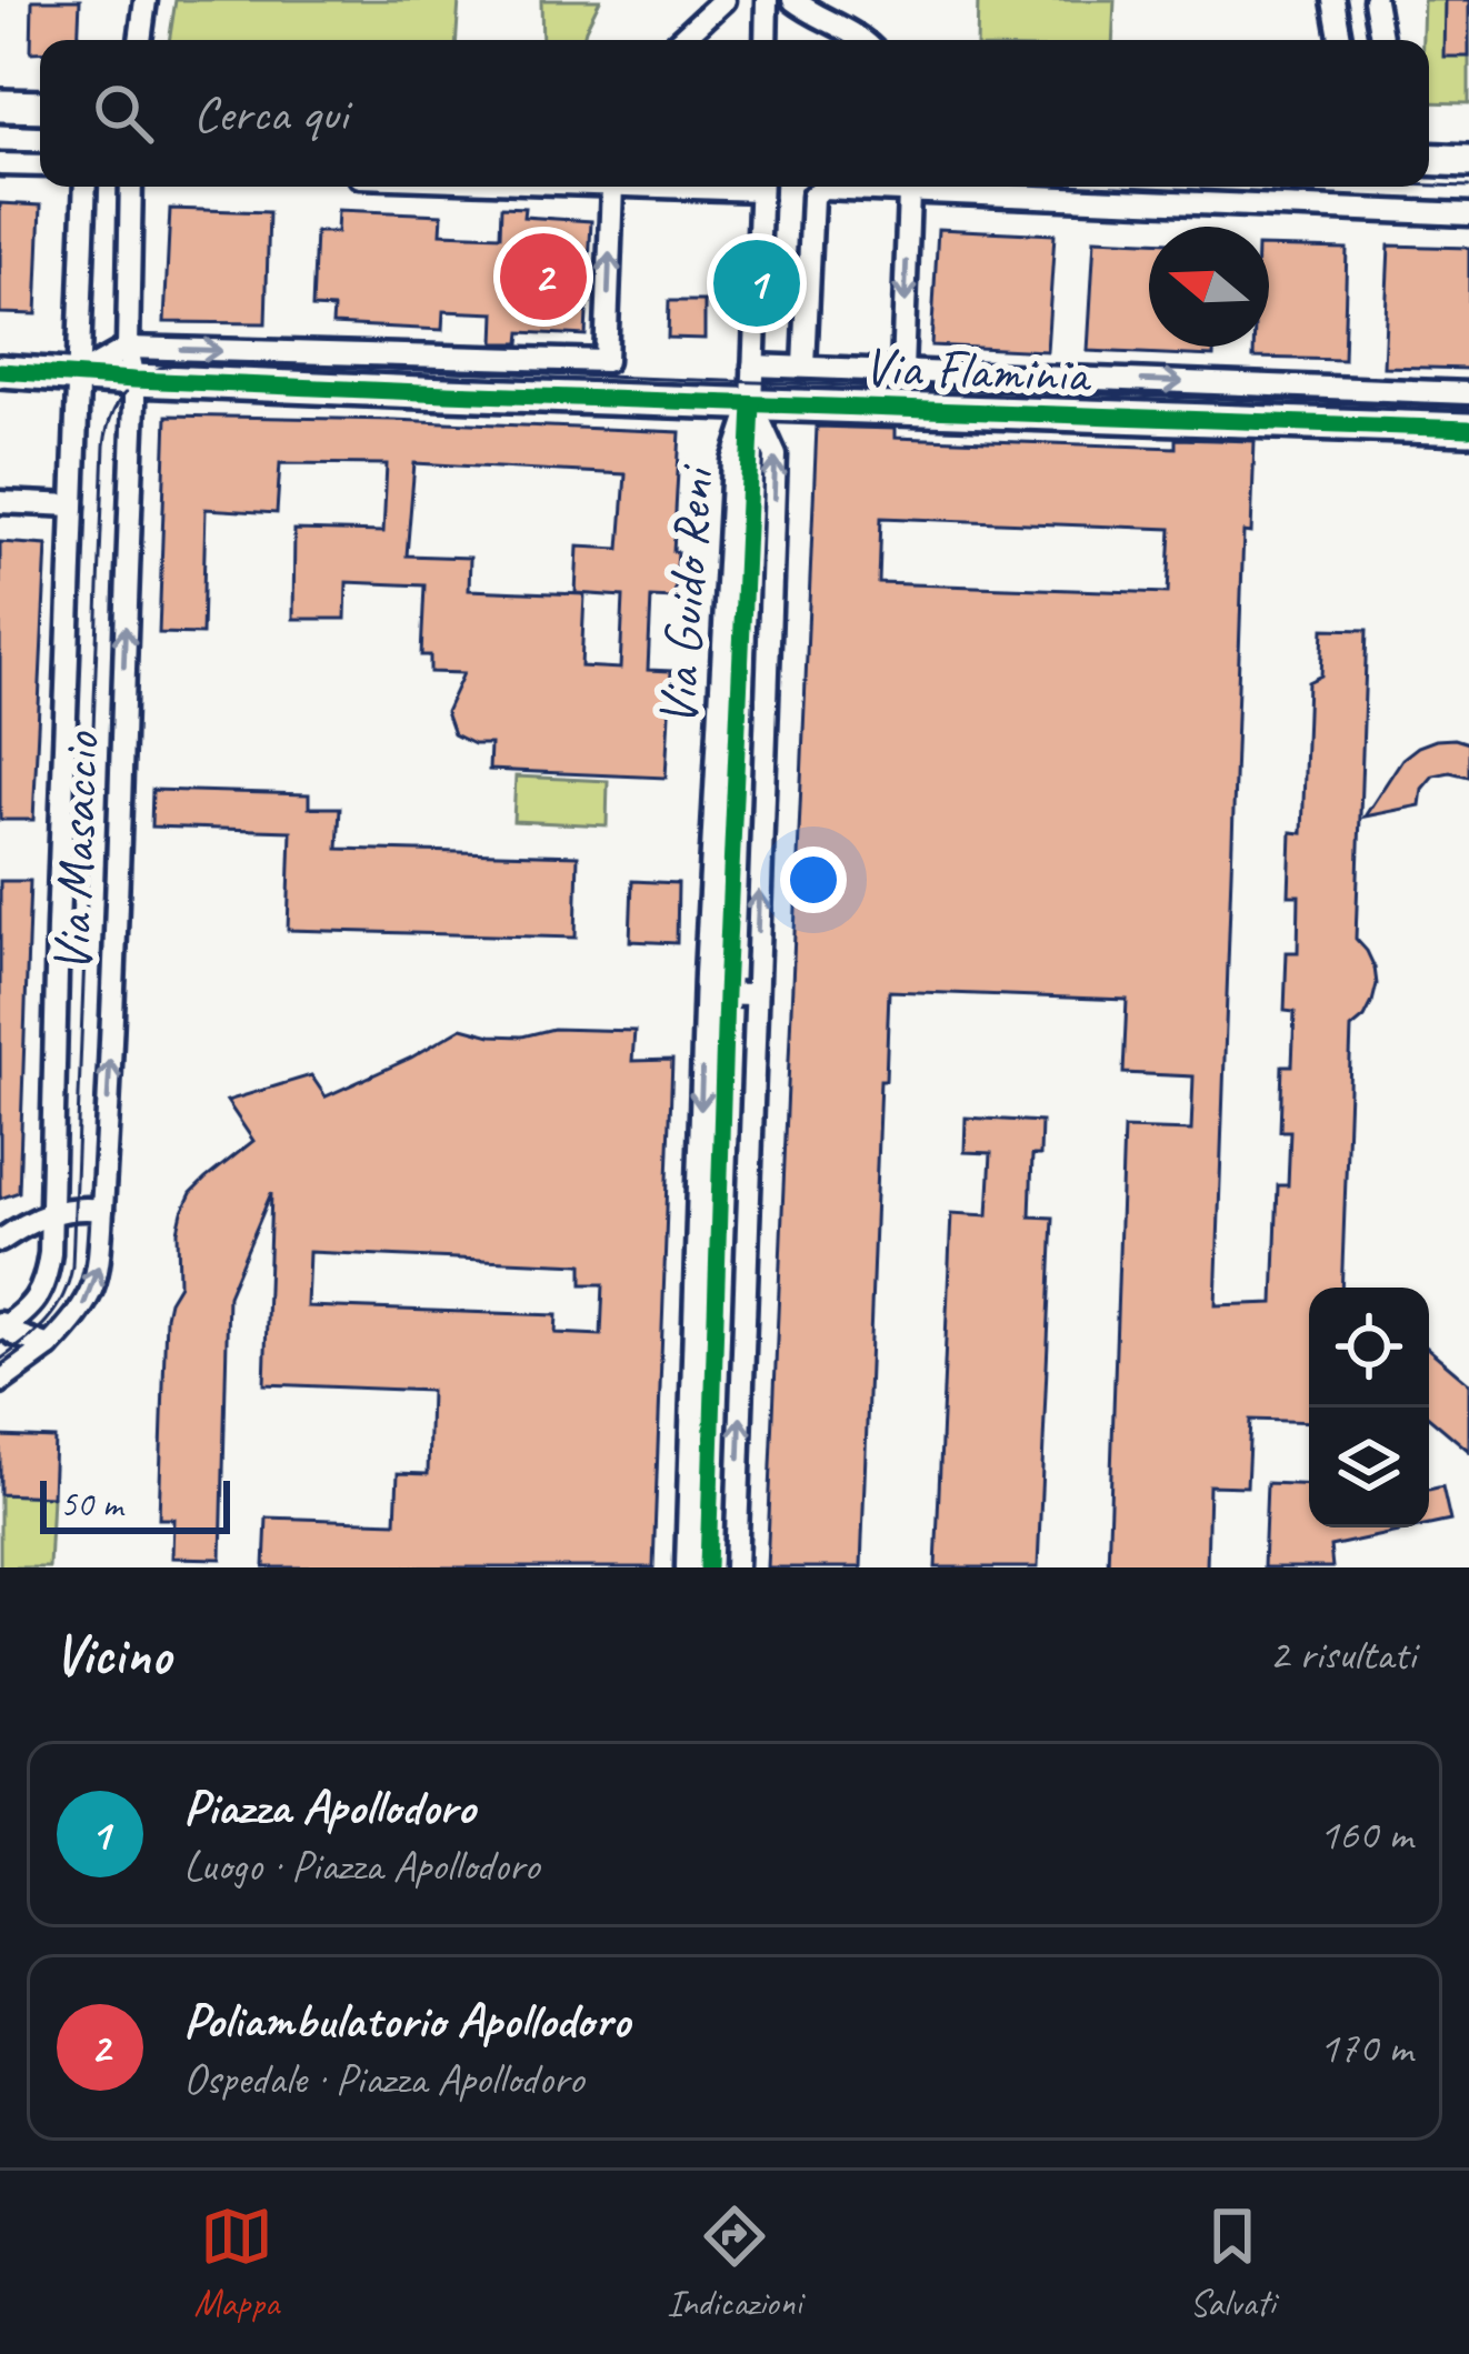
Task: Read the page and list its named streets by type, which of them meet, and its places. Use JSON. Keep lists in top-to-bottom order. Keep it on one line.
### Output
{"streets":{"street":["Via Flaminia","Via Guido Reni","Via Masaccio"]},"crossings":[["Via Flaminia","Via Guido Reni"],["Via Flaminia","Via Masaccio"]],"scale_bar":"50 m","north":"left","page":{"search":"Cerca qui","pins":["2","1"],"scale":"50 m","heading":["Vicino","2 risultati"],"list":[{"mark":"1","name":"Piazza Apollodoro","note":"Luogo · Piazza Apollodoro","value":"160 m"},{"mark":"2","name":"Poliambulatorio Apollodoro","note":"Ospedale · Piazza Apollodoro","value":"170 m"}],"nav":["Mappa","Indicazioni","Salvati"]}}
